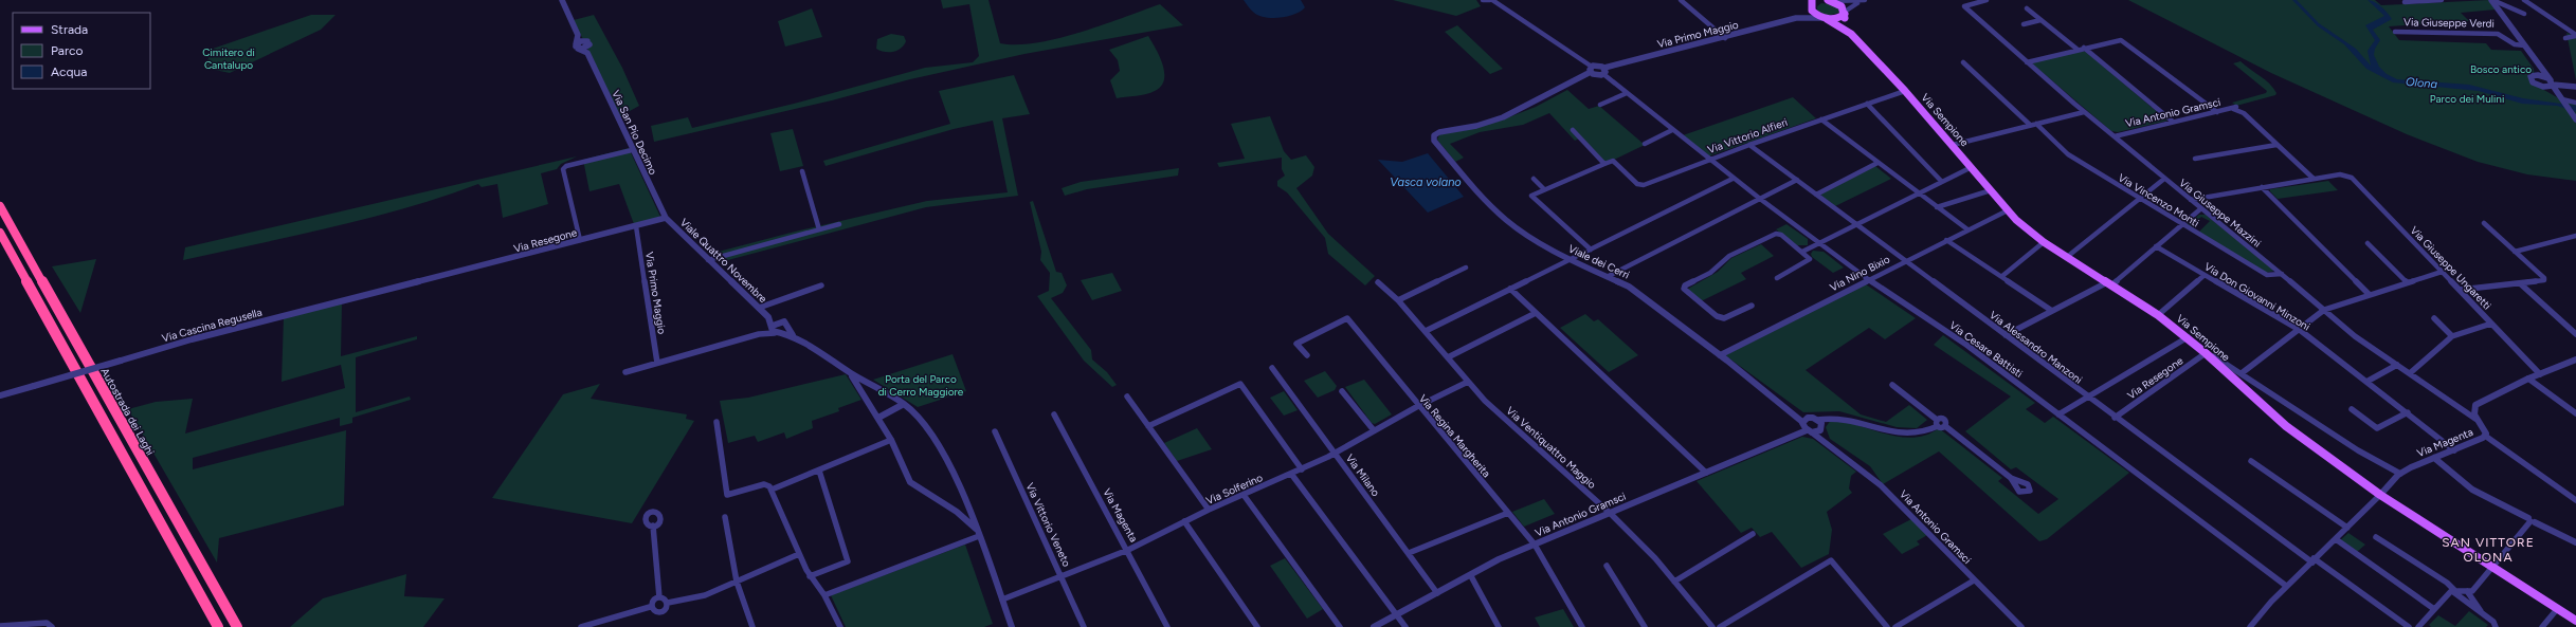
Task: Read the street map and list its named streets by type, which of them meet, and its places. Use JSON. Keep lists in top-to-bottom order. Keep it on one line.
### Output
{"streets":{"highway":["Autostrada dei Laghi"],"main road":["Via Sempione"],"street":["Via Giuseppe Verdi","Via Primo Maggio","Via Antonio Gramsci","Via San Pio Decimo","Via Vittorio Alfieri","Via Vincenzo Monti","Via Giuseppe Mazzini","Via Resegone","Viale Quattro Novembre","Viale dei Cerri","Via Giuseppe Ungaretti","Via Nino Bixio","Via Don Giovanni Minzoni","Via Cascina Regusella","Via Alessandro Manzoni","Via Cesare Battisti","Via Regina Margherita","Via Magenta","Via Ventiquattro Maggio","Via Milano","Via Solferino","Via Vittorio Veneto"]},"crossings":[["Via Primo Maggio","Via Sempione"],["Via Primo Maggio","Via Resegone"],["Via Primo Maggio","Viale dei Cerri"],["Via Antonio Gramsci","Via Giuseppe Mazzini"],["Via Antonio Gramsci","Viale dei Cerri"],["Via Antonio Gramsci","Via Regina Margherita"],["Via Antonio Gramsci","Via Ventiquattro Maggio"],["Via Antonio Gramsci","Via Milano"],["Via Sempione","Via Vittorio Alfieri"],["Via Sempione","Via Resegone"],["Via Sempione","Via Nino Bixio"],["Via Sempione","Via Magenta"],["Via San Pio Decimo","Via Resegone"],["Via San Pio Decimo","Viale Quattro Novembre"],["Via Vittorio Alfieri","Via Alessandro Manzoni"],["Via Vittorio Alfieri","Via Cesare Battisti"],["Via Vincenzo Monti","Via Giuseppe Mazzini"],["Via Giuseppe Mazzini","Via Magenta"],["Via Resegone","Viale Quattro Novembre"],["Via Resegone","Via Cascina Regusella"],["Via Resegone","Via Alessandro Manzoni"],["Viale dei Cerri","Via Nino Bixio"],["Via Giuseppe Ungaretti","Via Magenta"],["Via Nino Bixio","Via Alessandro Manzoni"],["Via Nino Bixio","Via Cesare Battisti"],["Via Don Giovanni Minzoni","Via Magenta"],["Via Regina Margherita","Via Solferino"],["Via Magenta","Via Solferino"],["Via Ventiquattro Maggio","Via Solferino"],["Via Milano","Via Solferino"],["Via Solferino","Via Vittorio Veneto"]],"districts":["SAN VITTORE OLONA"],"water":["Olona","Vasca volano"],"parks":["Cimitero di Cantalupo","Bosco antico","Parco dei Mulini","Porta del Parco di Cerro Maggiore"],"legend":["Strada","Parco","Acqua"]}
